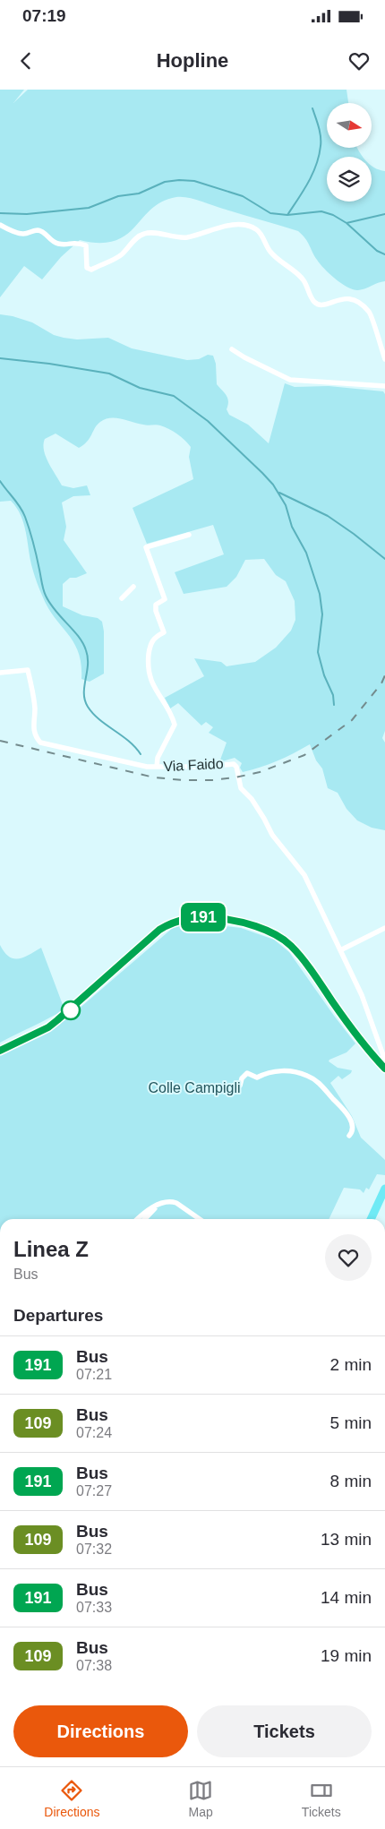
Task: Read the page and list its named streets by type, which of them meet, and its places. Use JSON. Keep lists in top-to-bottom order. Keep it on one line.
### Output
{"streets":{"street":["Via Faido"]},"parks":["Colle Campigli"],"lines":["bus line 191"],"north":"right","page":{"status":"07:19","header":"Hopline","on_map":"191","heading":[["Linea Z","Bus"],"Departures"],"list":[{"mark":"191","name":"Bus","note":"07:21","value":"2 min"},{"mark":"109","name":"Bus","note":"07:24","value":"5 min"},{"mark":"191","name":"Bus","note":"07:27","value":"8 min"},{"mark":"109","name":"Bus","note":"07:32","value":"13 min"},{"mark":"191","name":"Bus","note":"07:33","value":"14 min"},{"mark":"109","name":"Bus","note":"07:38","value":"19 min"}],"buttons":["Directions","Tickets"],"tabs":["Directions","Map","Tickets"]}}
